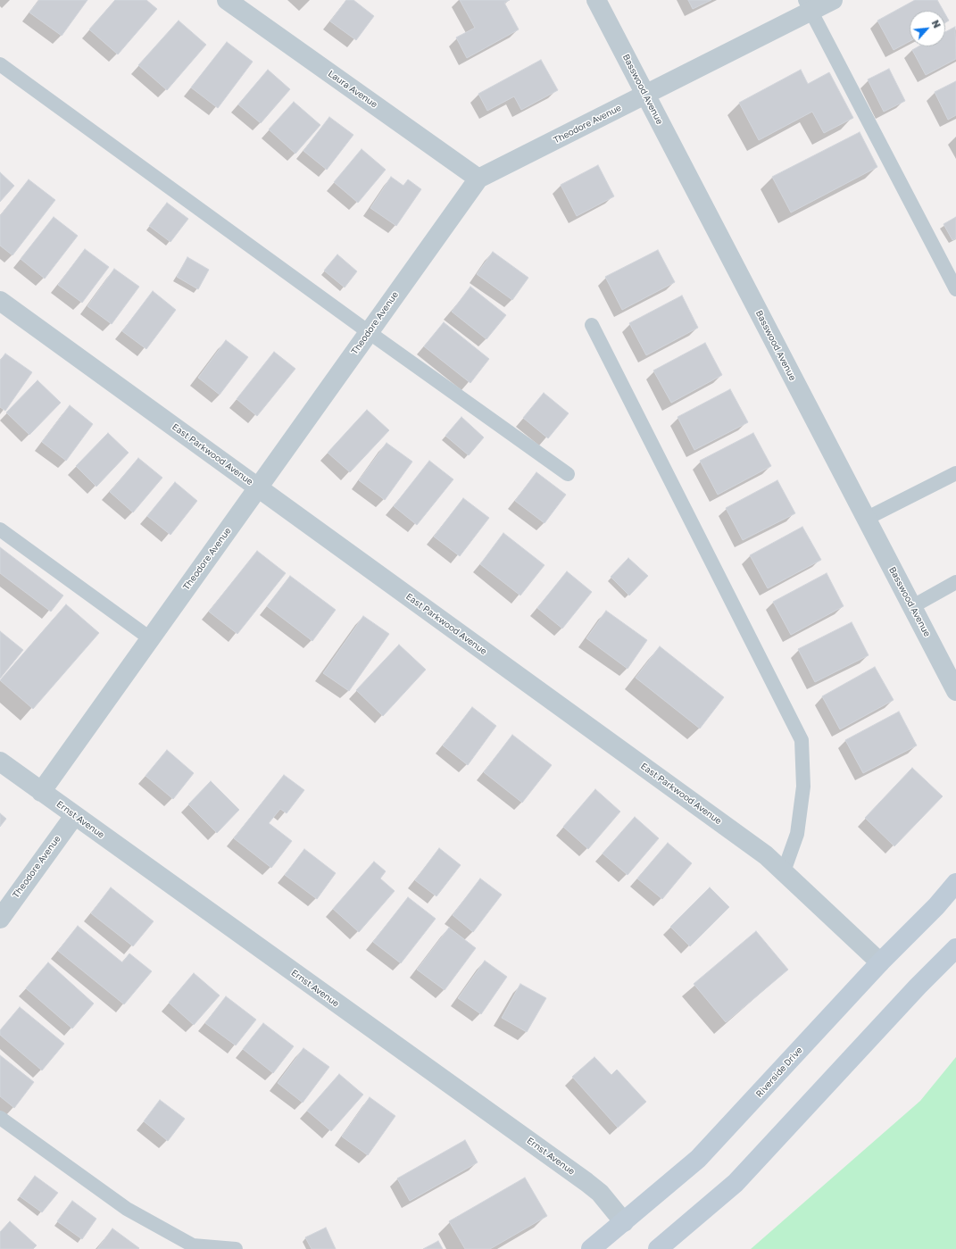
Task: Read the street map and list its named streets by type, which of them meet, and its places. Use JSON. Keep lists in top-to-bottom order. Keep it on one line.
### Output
{"streets":{"main road":["Riverside Drive"],"street":["Laura Avenue","Basswood Avenue","Theodore Avenue","East Parkwood Avenue","Ernst Avenue"]},"crossings":[["Laura Avenue","Theodore Avenue"],["Basswood Avenue","Theodore Avenue"],["Theodore Avenue","East Parkwood Avenue"],["Theodore Avenue","Ernst Avenue"],["East Parkwood Avenue","Riverside Drive"],["Ernst Avenue","Riverside Drive"]],"north":"top right"}
